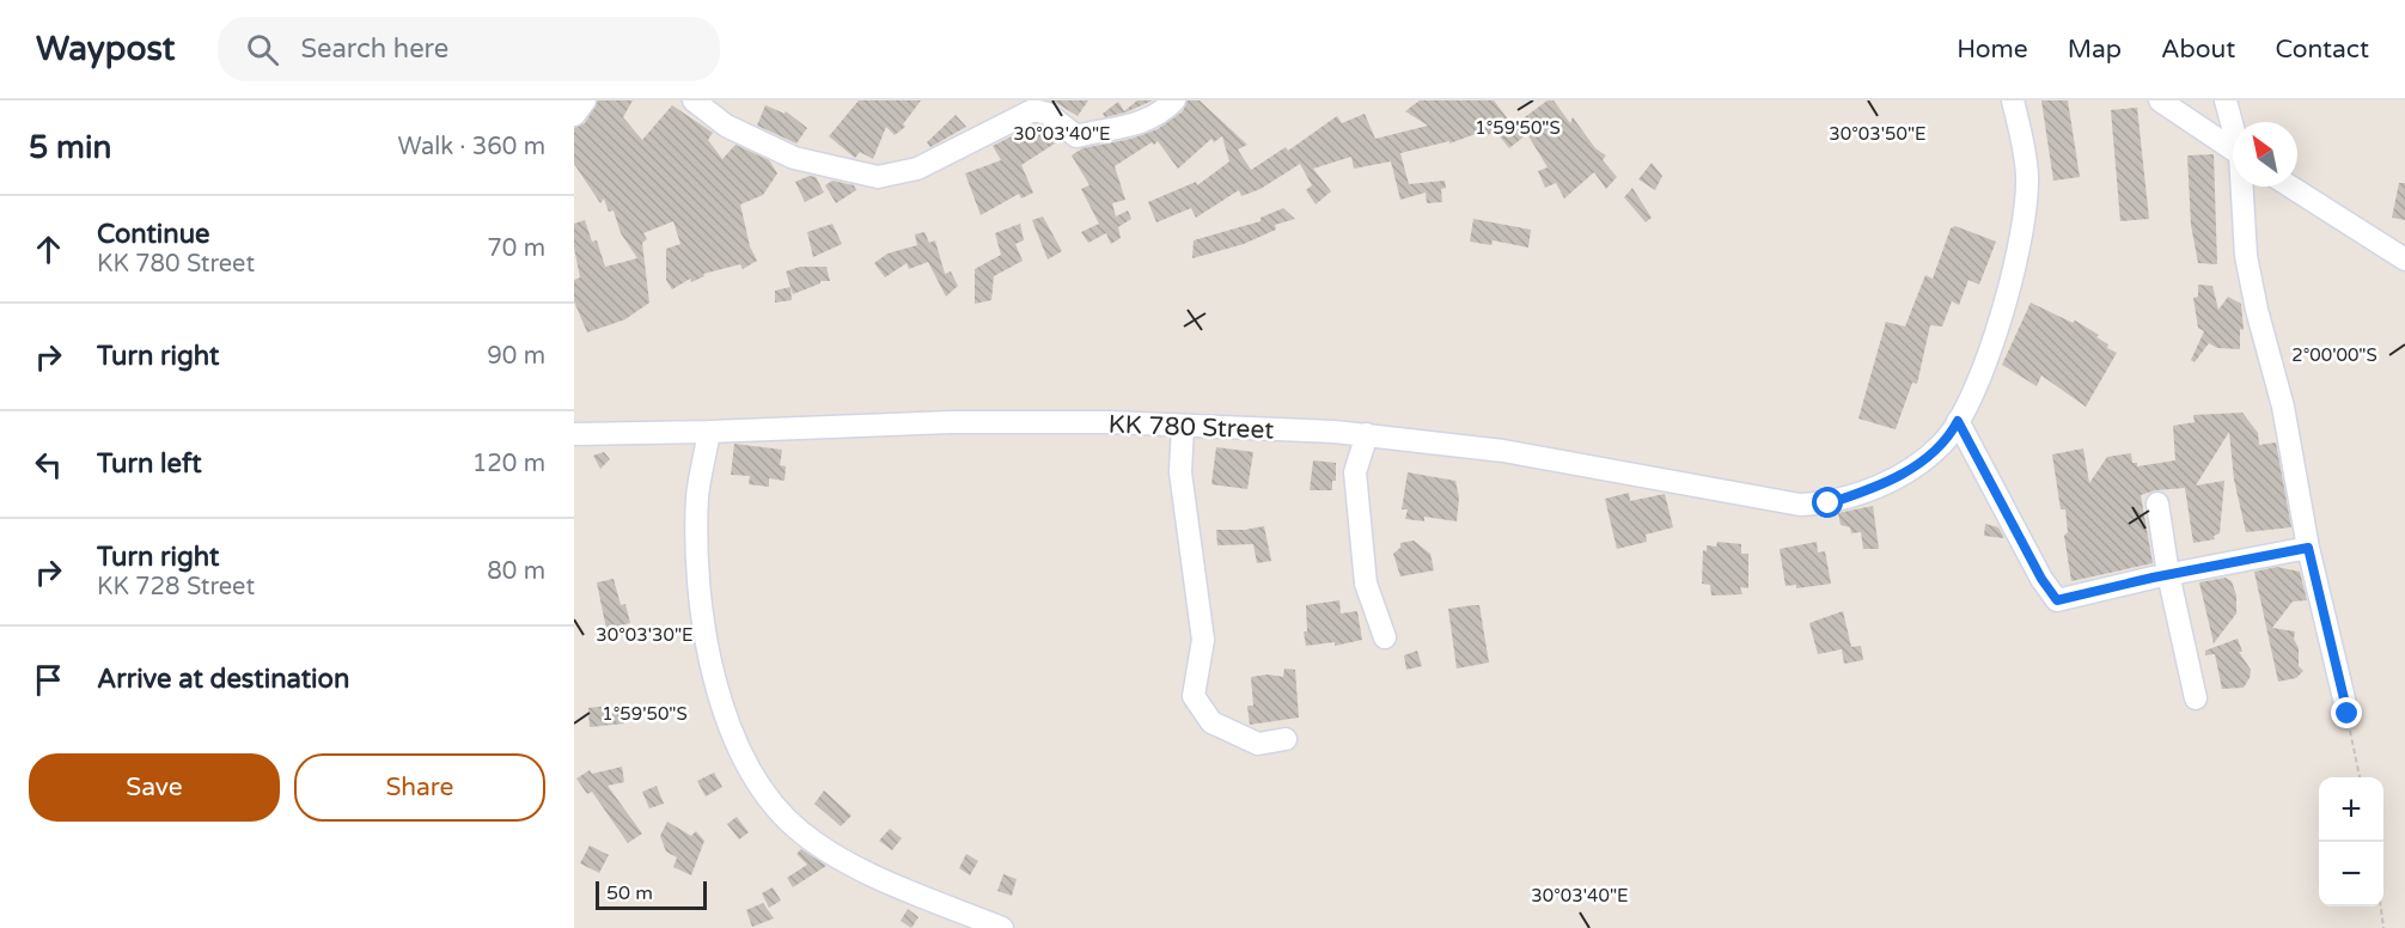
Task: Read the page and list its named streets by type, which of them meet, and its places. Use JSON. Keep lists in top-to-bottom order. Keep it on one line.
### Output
{"streets":{"street":["KK 780 Street"]},"scale_bar":"50 m","north":"top left","page":{"header":"Waypost","search":"Search here","nav":["Home","Map","About","Contact"],"heading":["5 min","Walk · 360 m"],"list":[["Continue","KK 780 Street","70 m"],["Turn right","90 m"],["Turn left","120 m"],["Turn right","KK 728 Street","80 m"],"Arrive at destination"],"buttons":["Save","Share"],"map_buttons":["+","−"],"scale":"50 m"},"coordinates":["1°59'50\"S","30°03'40\"E","30°03'50\"E","2°00'00\"S","30°03'30\"E"]}
